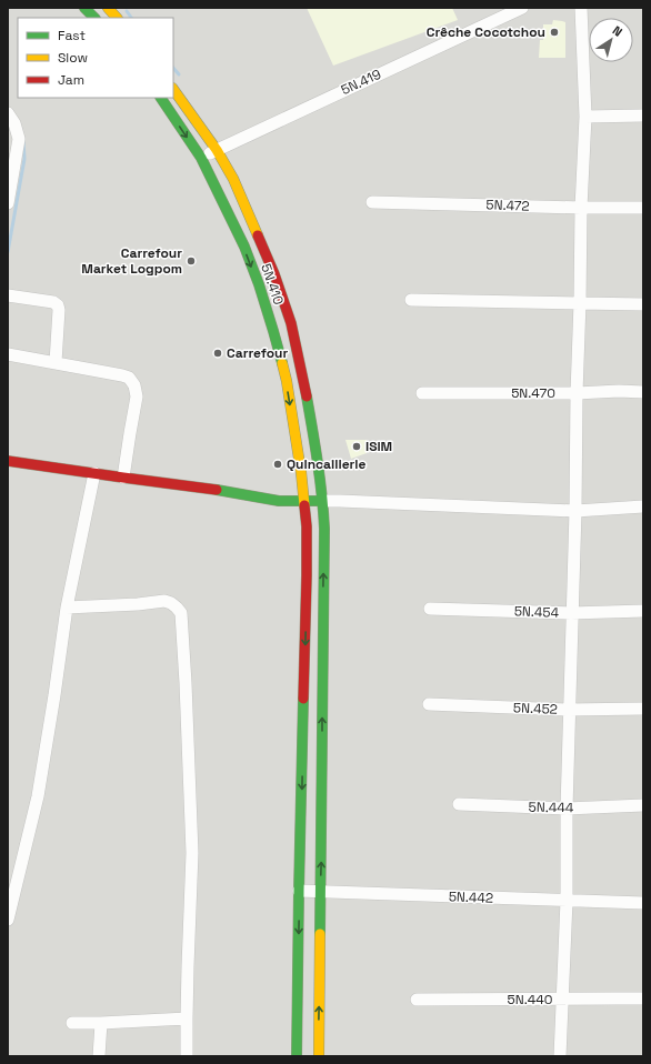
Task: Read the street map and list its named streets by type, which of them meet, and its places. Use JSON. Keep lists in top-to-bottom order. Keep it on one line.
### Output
{"streets":{"main road":["5N.410"],"street":["5N.419","5N.472","5N.470","5N.454","5N.452","5N.444","5N.442","5N.440"]},"crossings":[["5N.419","5N.410"],["5N.410","5N.442"]],"places":["Crêche Cocotchou","Carrefour Market Logpom","Carrefour","ISIM","Quincaillerie"],"legend":["Fast","Slow","Jam"],"north":"top right"}
